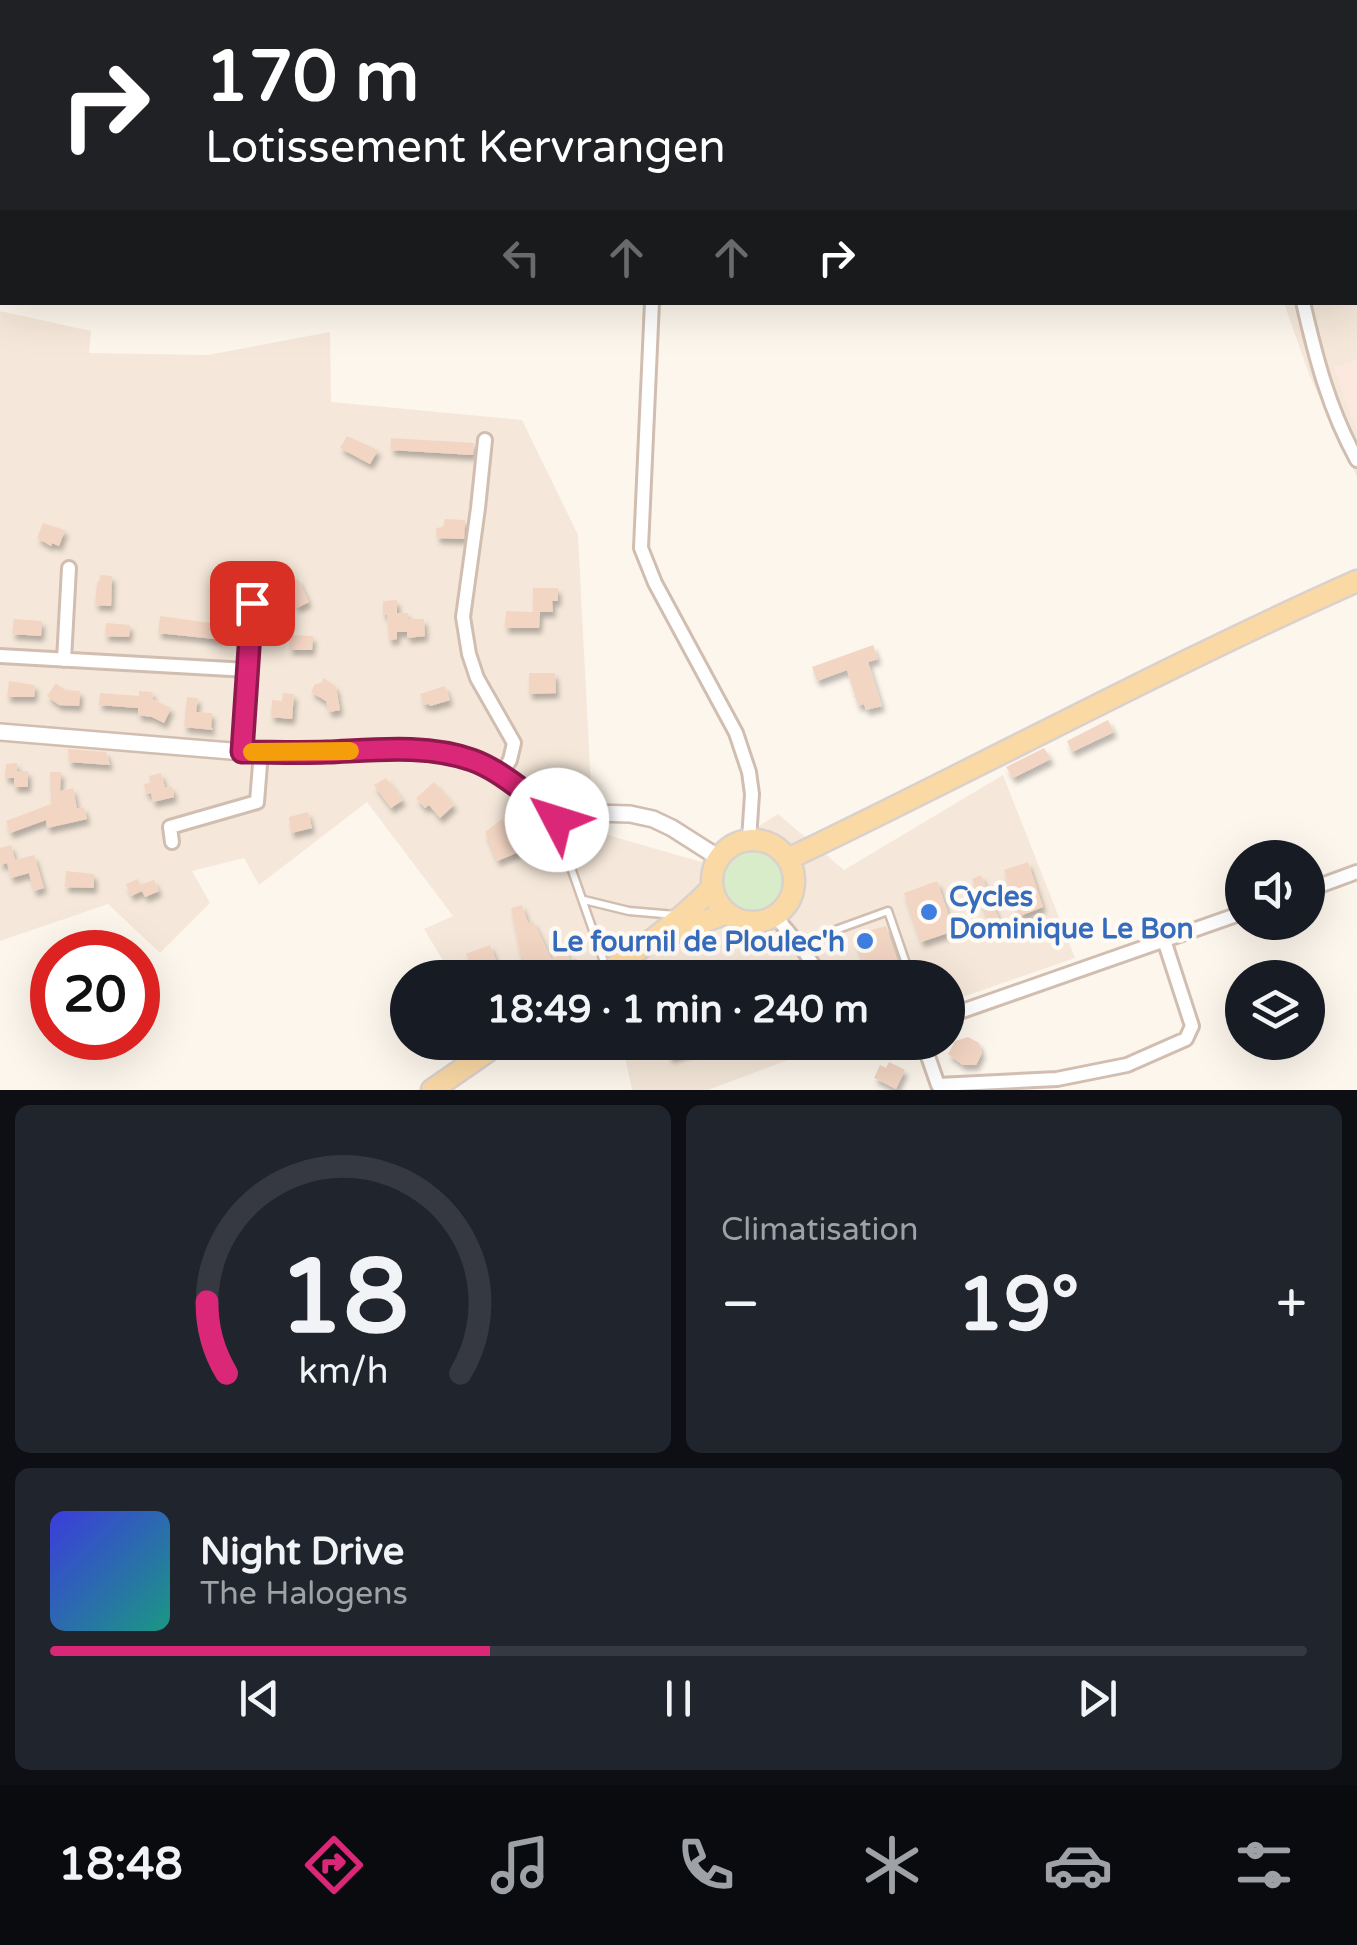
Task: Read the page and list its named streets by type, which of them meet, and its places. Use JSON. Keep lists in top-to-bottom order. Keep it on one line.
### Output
{"places":["Cycles Dominique Le Bon","Le fournil de Ploulec'h"],"page":{"turn":["170 m","Lotissement Kervrangen"],"limit":"20","trip":"18:49 · 1 min · 240 m","tile":"Climatisation","heat":["−","19°","+"],"song":["Night Drive","The Halogens"],"tabs":"18:48","gauge":["18","km/h"]}}
